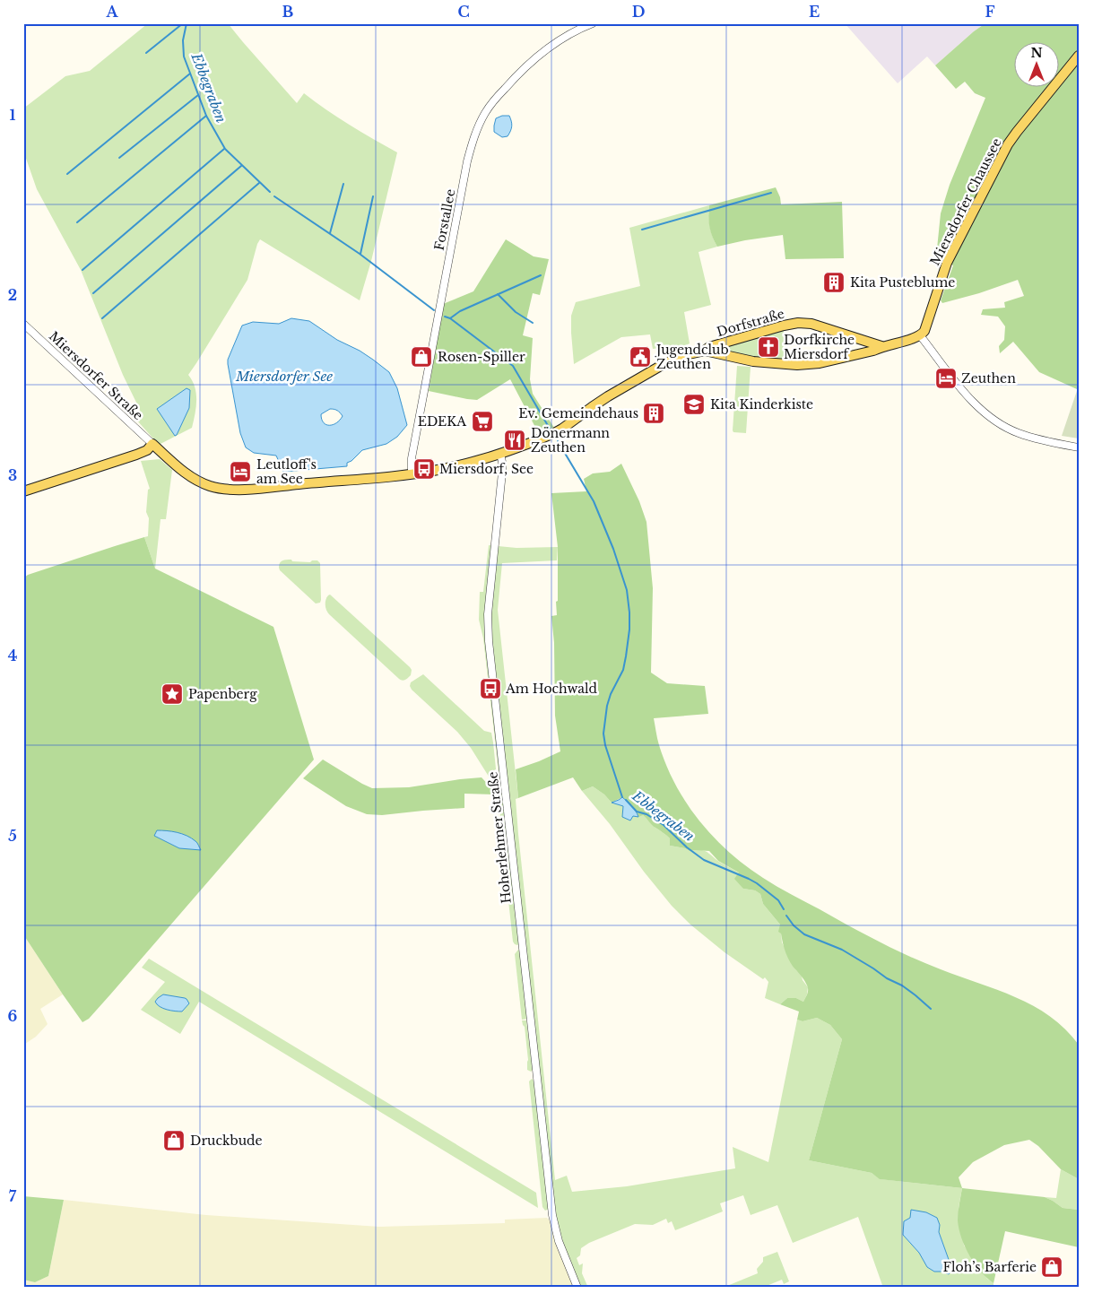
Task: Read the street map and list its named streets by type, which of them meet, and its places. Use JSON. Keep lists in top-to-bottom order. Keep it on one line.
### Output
{"streets":{"main road":["Miersdorfer Chaussee","Dorfstraße"],"street":["Forstallee","Miersdorfer Straße","Hoherlehmer Straße"]},"crossings":[["Miersdorfer Chaussee","Dorfstraße"],["Forstallee","Dorfstraße"],["Dorfstraße","Miersdorfer Straße"],["Dorfstraße","Hoherlehmer Straße"]],"water":["Ebbegraben","Miersdorfer See"],"places":{"building":["Kita Pusteblume","Ev. Gemeindehaus"],"church":["Dorfkirche Miersdorf"],"shop":["Rosen-Spiller","Druckbude","Floh’s Barferie"],"public building":["Jugendclub Zeuthen"],"hotel":["Zeuthen","Leutloff's am See"],"school or university":["Kita Kinderkiste"],"supermarket":["EDEKA"],"restaurant":["Dönermann Zeuthen"],"bus stop":["Miersdorf, See","Am Hochwald"],"place":["Papenberg"]},"north":"top","grid":{"columns":["A","B","C","D","E","F"],"rows":["1","2","3","4","5","6","7"]}}
